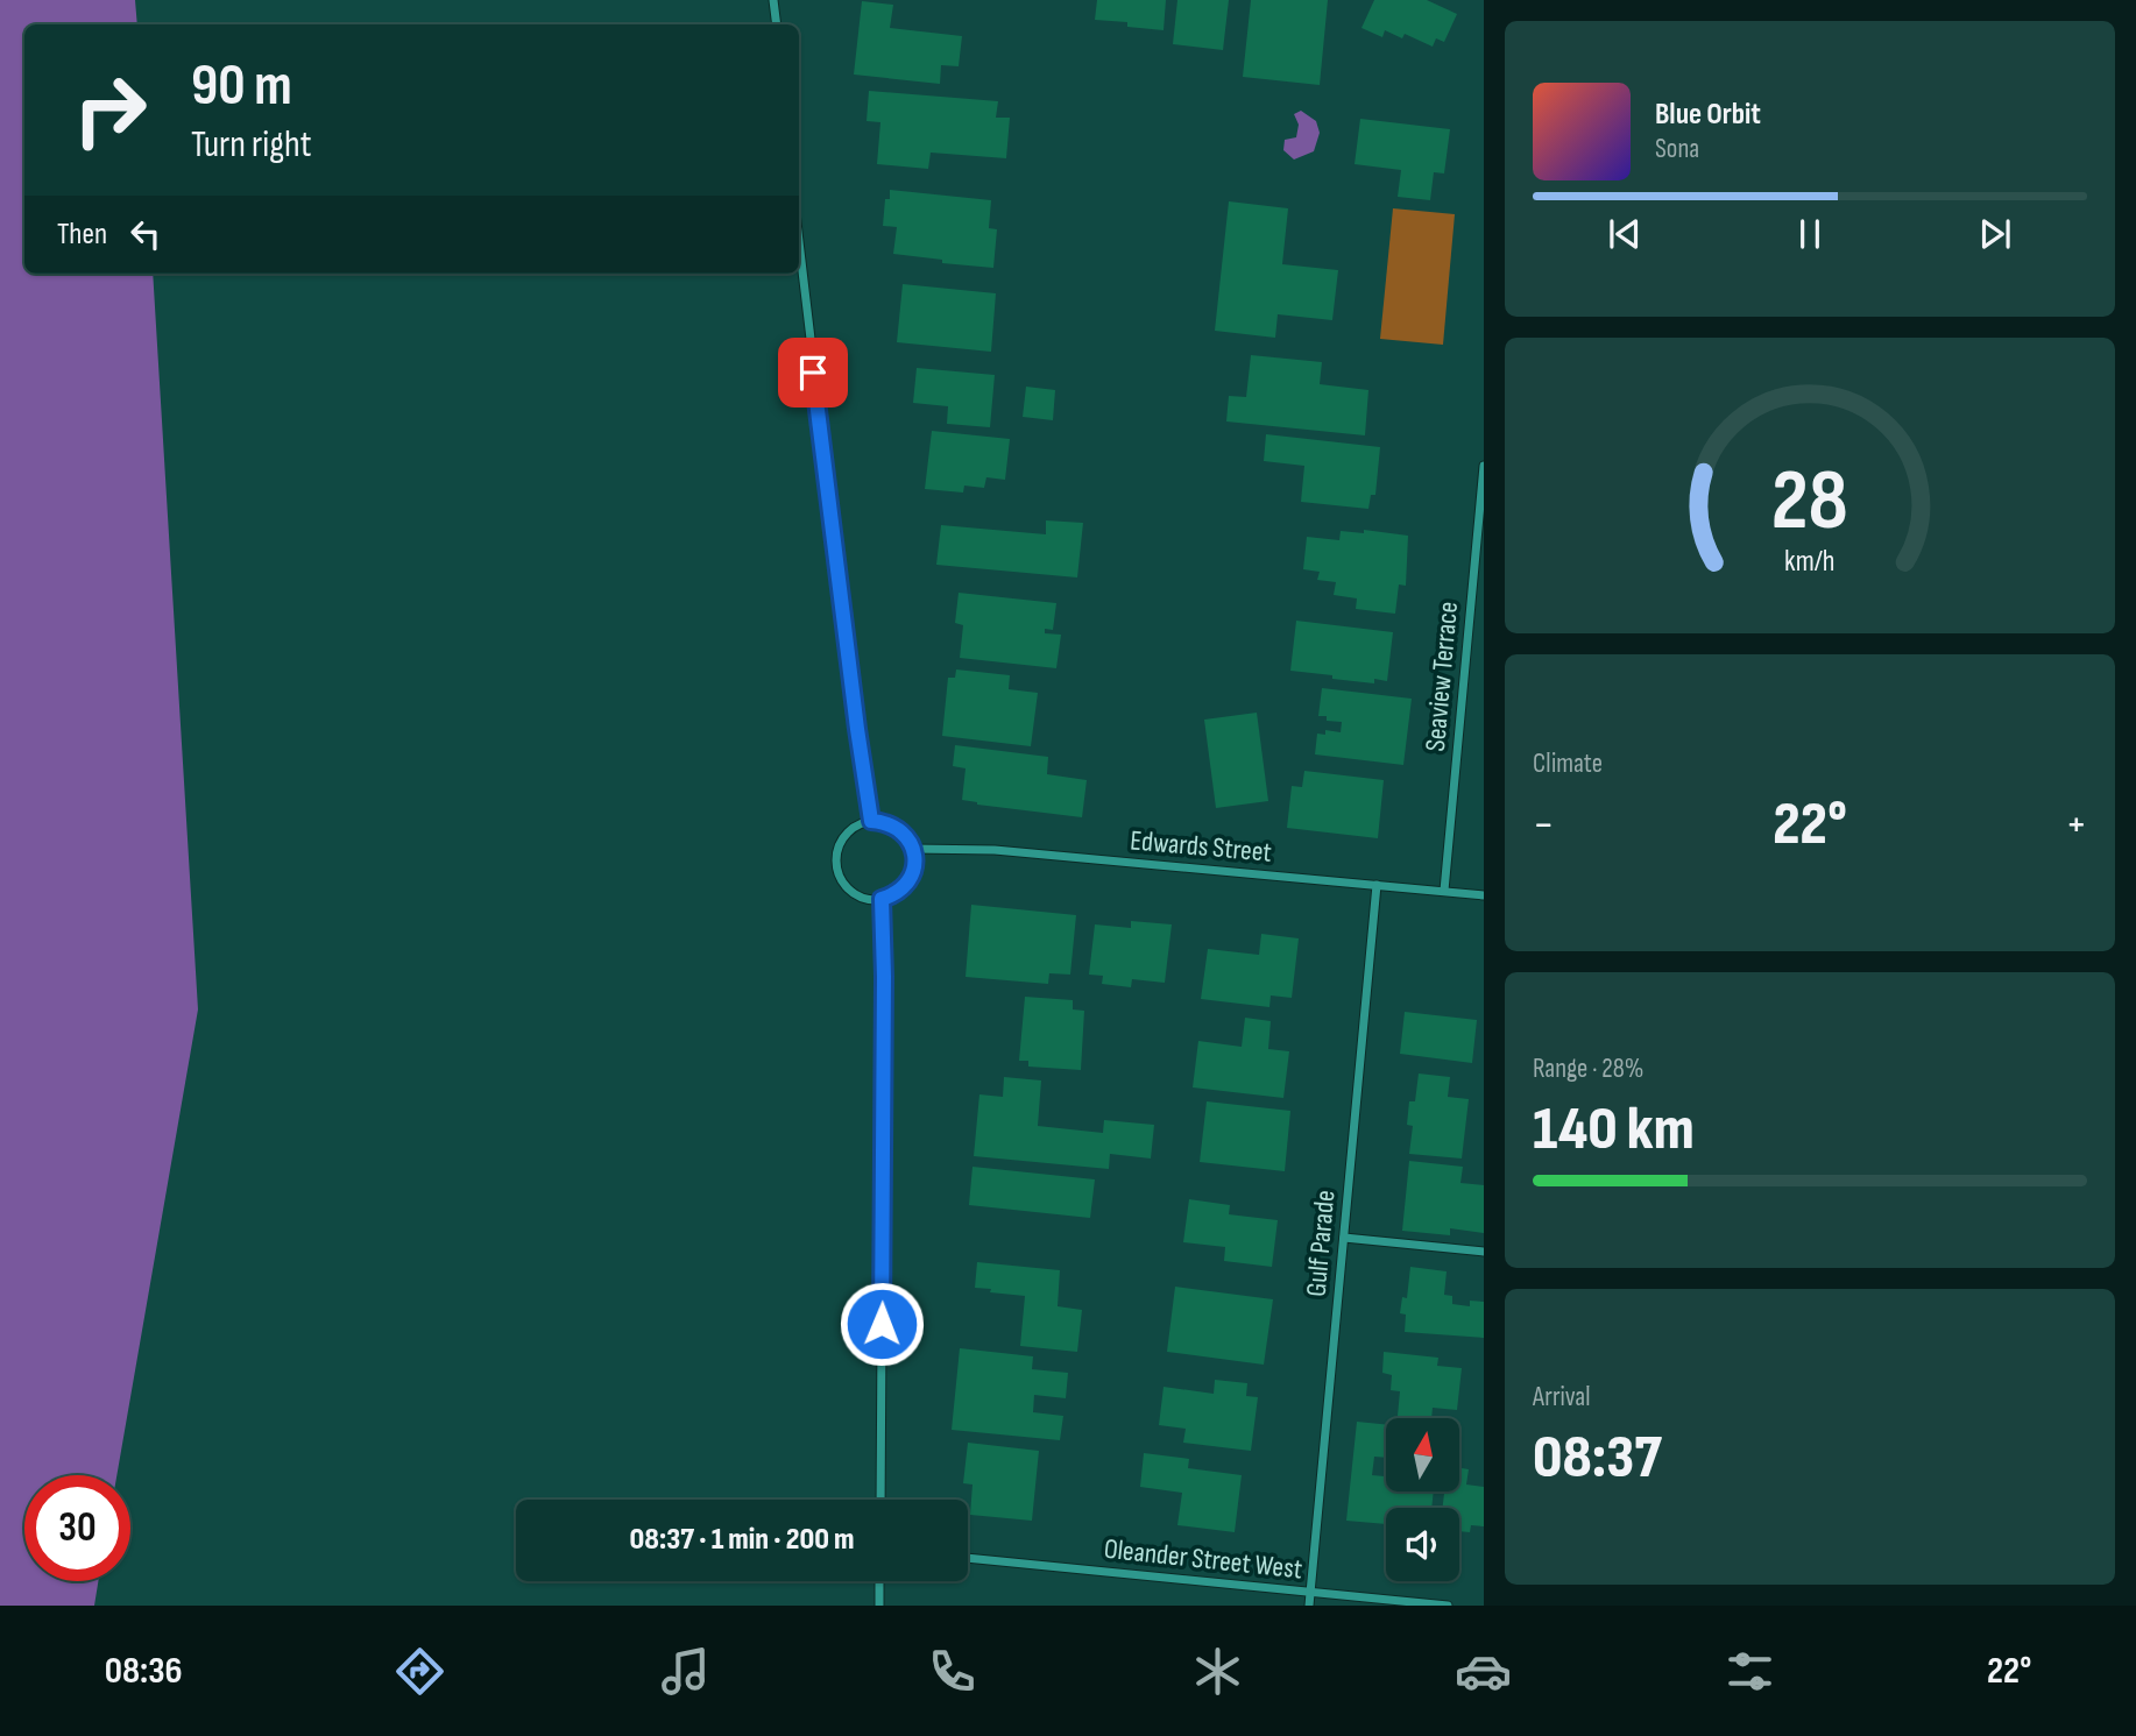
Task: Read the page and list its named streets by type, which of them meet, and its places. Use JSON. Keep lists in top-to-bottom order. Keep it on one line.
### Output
{"streets":{"street":["Seaview Terrace","Edwards Street","Gulf Parade","Oleander Street West"]},"crossings":[["Seaview Terrace","Edwards Street"],["Edwards Street","Gulf Parade"],["Gulf Parade","Oleander Street West"]],"north":"top","page":{"turn":["90 m","Turn right"],"song":["Blue Orbit","Sona"],"then":"Then","tile":["Climate",["Range · 28%","140 km"],["Arrival","08:37"]],"heat":["−","22°","+"],"limit":"30","trip":"08:37 · 1 min · 200 m","tabs":["08:36","22°"],"gauge":["28","km/h"]}}
